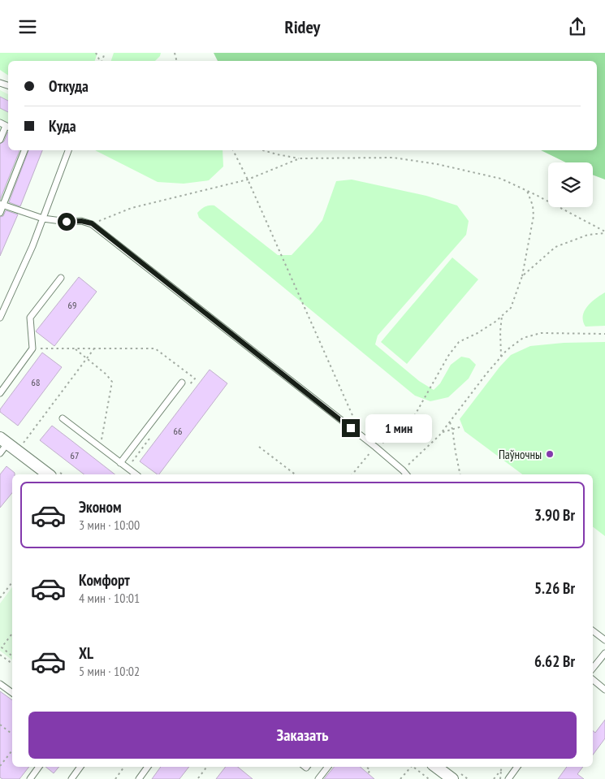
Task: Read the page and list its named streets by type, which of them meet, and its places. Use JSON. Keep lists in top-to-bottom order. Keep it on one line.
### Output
{"places":["Паўночны"],"house_numbers":["69","68","66","67"],"page":{"header":"Ridey","banner":["Откуда","Куда"],"bubble":"1 мин","list":[{"name":"Эконом","note":"3 мин · 10:00","value":"3.90 Br"},{"name":"Комфорт","note":"4 мин · 10:01","value":"5.26 Br"},{"name":"XL","note":"5 мин · 10:02","value":"6.62 Br"}],"buttons":"Заказать"}}
